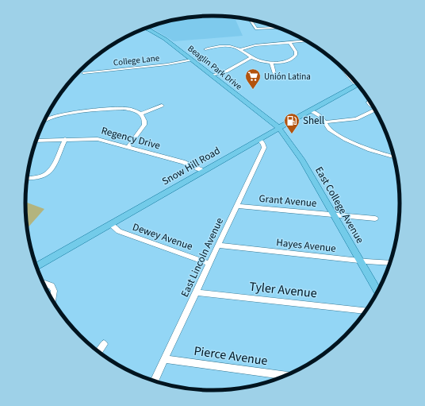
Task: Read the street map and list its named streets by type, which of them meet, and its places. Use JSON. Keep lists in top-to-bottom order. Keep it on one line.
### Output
{"streets":{"main road":["Beaglin Park Drive","Snow Hill Road","East College Avenue"],"street":["College Lane","Regency Drive","Grant Avenue","Dewey Avenue","Hayes Avenue","East Lincoln Avenue","Tyler Avenue","Pierce Avenue"]},"crossings":[["College Lane","Beaglin Park Drive"],["Beaglin Park Drive","Snow Hill Road"],["Beaglin Park Drive","East College Avenue"],["Regency Drive","Snow Hill Road"],["Snow Hill Road","East College Avenue"],["Snow Hill Road","Dewey Avenue"],["Snow Hill Road","East Lincoln Avenue"],["Grant Avenue","East College Avenue"],["Grant Avenue","East Lincoln Avenue"],["East College Avenue","Hayes Avenue"],["Dewey Avenue","East Lincoln Avenue"],["Hayes Avenue","East Lincoln Avenue"],["East Lincoln Avenue","Tyler Avenue"],["East Lincoln Avenue","Pierce Avenue"]],"places":{"supermarket":["Unión Latina"],"fuel station":["Shell"]}}
